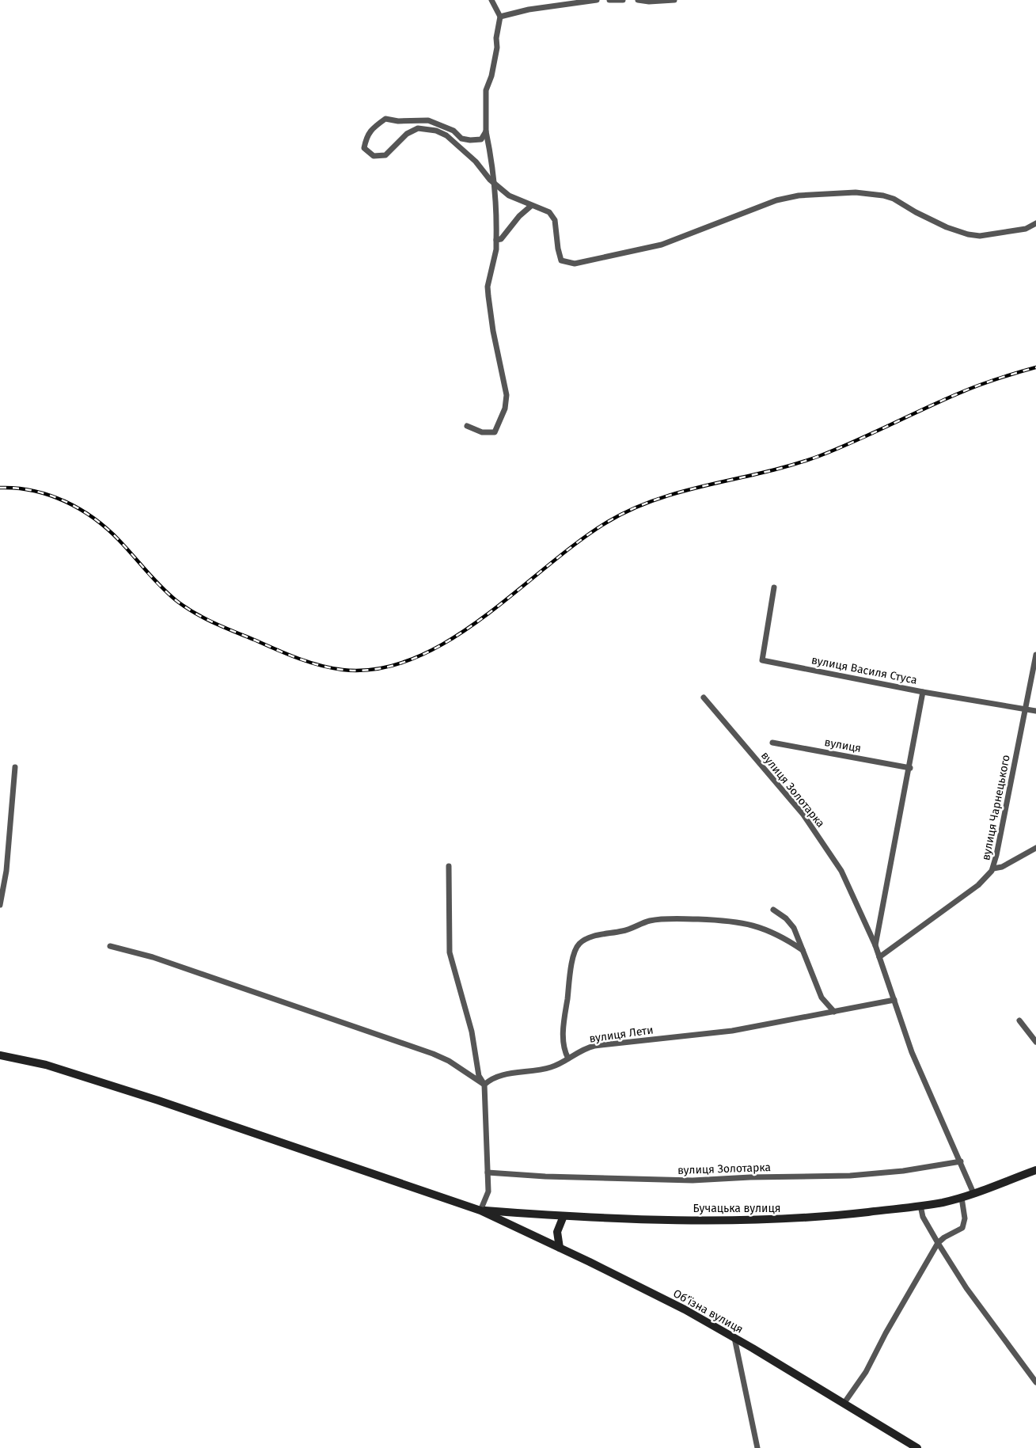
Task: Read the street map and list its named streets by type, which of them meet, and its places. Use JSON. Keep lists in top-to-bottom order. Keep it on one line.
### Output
{"streets":{"main road":["Бучацька вулиця","Обʼїзна вулиця"],"street":["вулиця Василя Стуса","вулиця","вулиця Золотарка","вулиця Чарнецького","вулиця Лети"]},"crossings":[["вулиця Василя Стуса","вулиця Золотарка"],["вулиця Василя Стуса","вулиця Чарнецького"],["вулиця","вулиця Золотарка"],["вулиця Золотарка","вулиця Чарнецького"],["вулиця Золотарка","вулиця Лети"],["вулиця Золотарка","Бучацька вулиця"],["Бучацька вулиця","Обʼїзна вулиця"]]}
